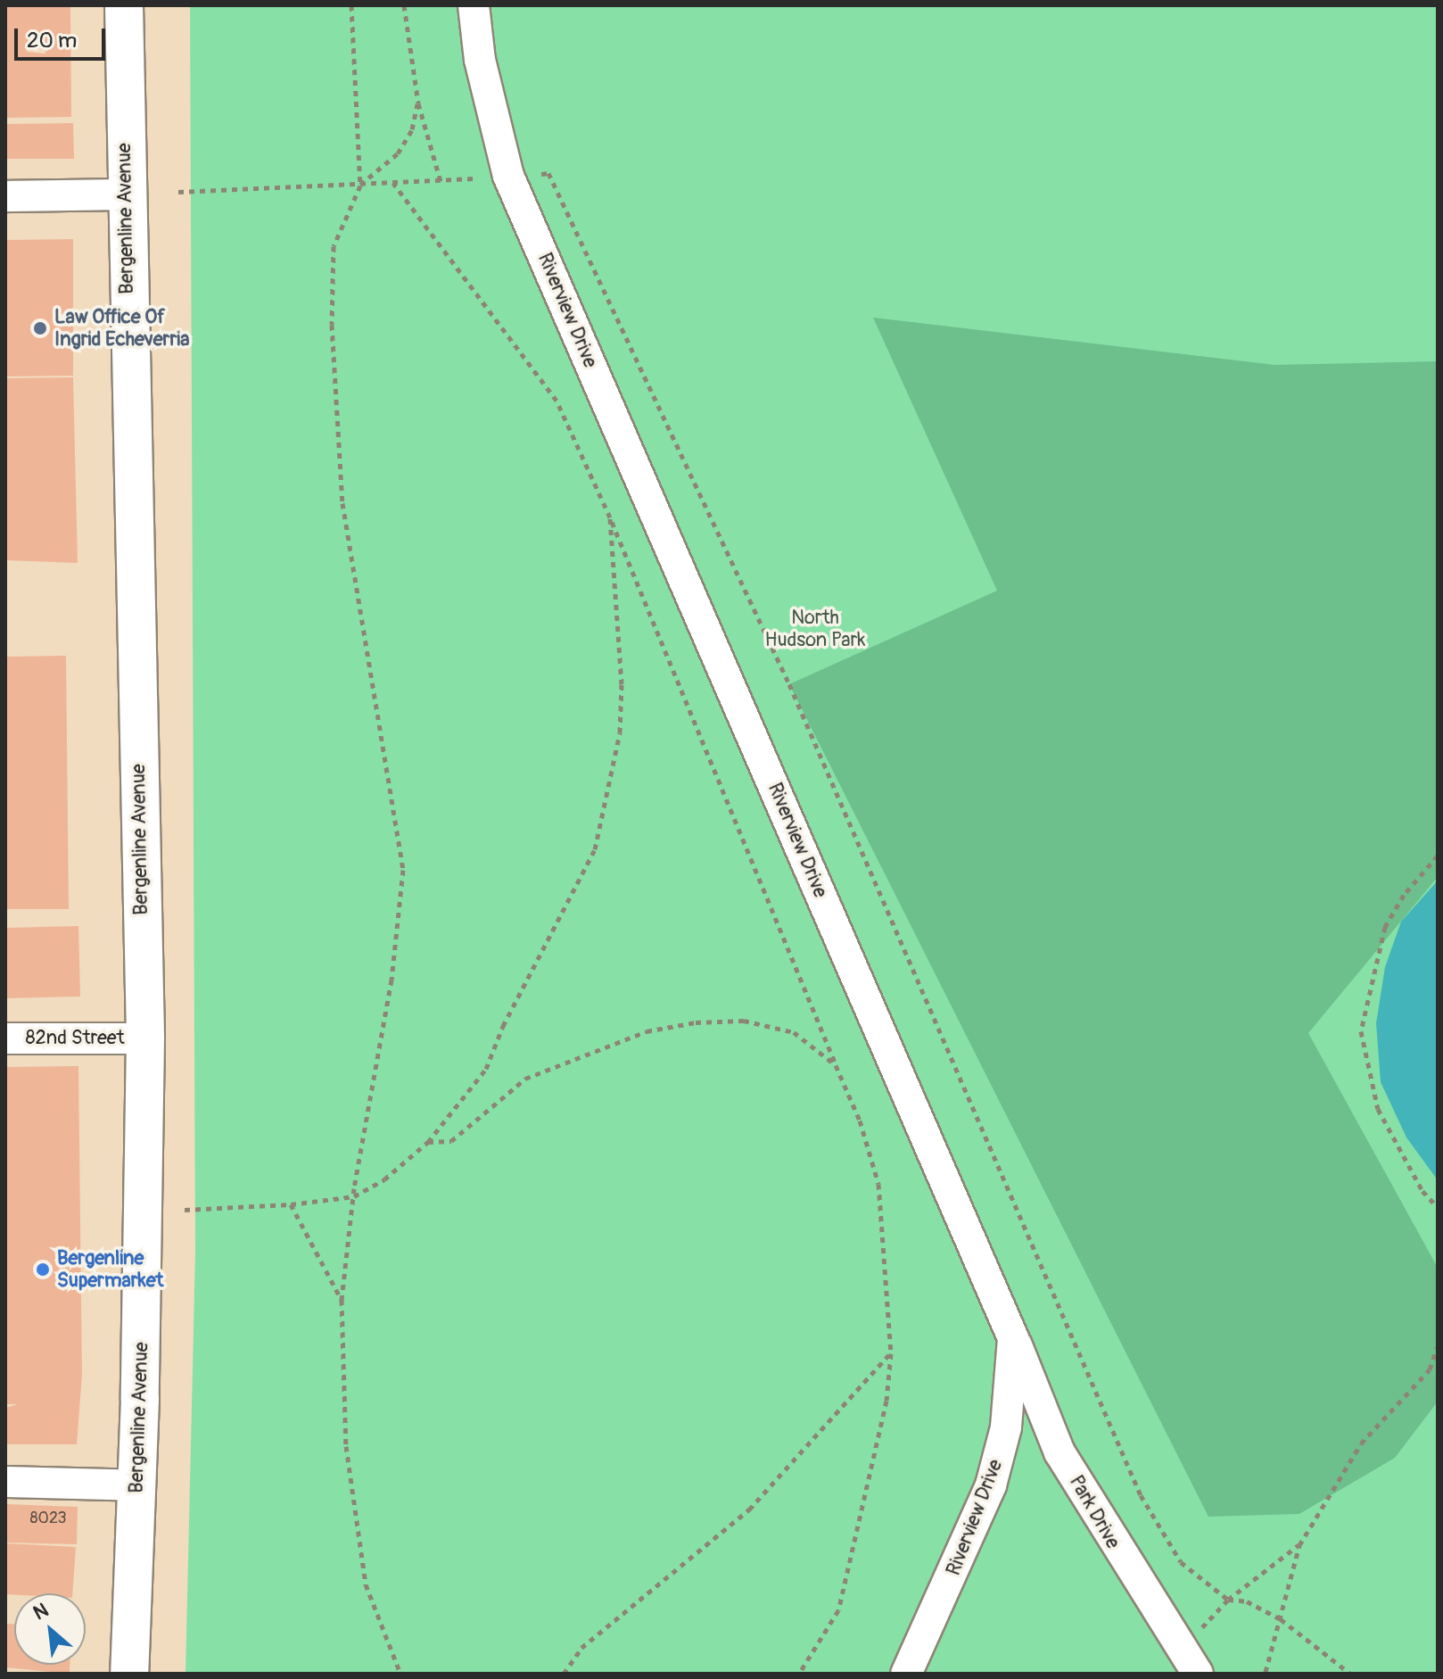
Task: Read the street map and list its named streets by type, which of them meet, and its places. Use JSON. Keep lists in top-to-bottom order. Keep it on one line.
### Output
{"streets":{"street":["Bergenline Avenue","Riverview Drive","82nd Street","Park Drive"]},"crossings":[["Bergenline Avenue","82nd Street"],["Riverview Drive","Park Drive"]],"parks":["North Hudson Park"],"places":["Law Office Of Ingrid Echeverria","Bergenline Supermarket"],"house_numbers":["8023"],"scale_bar":"20 m","north":"top left"}
